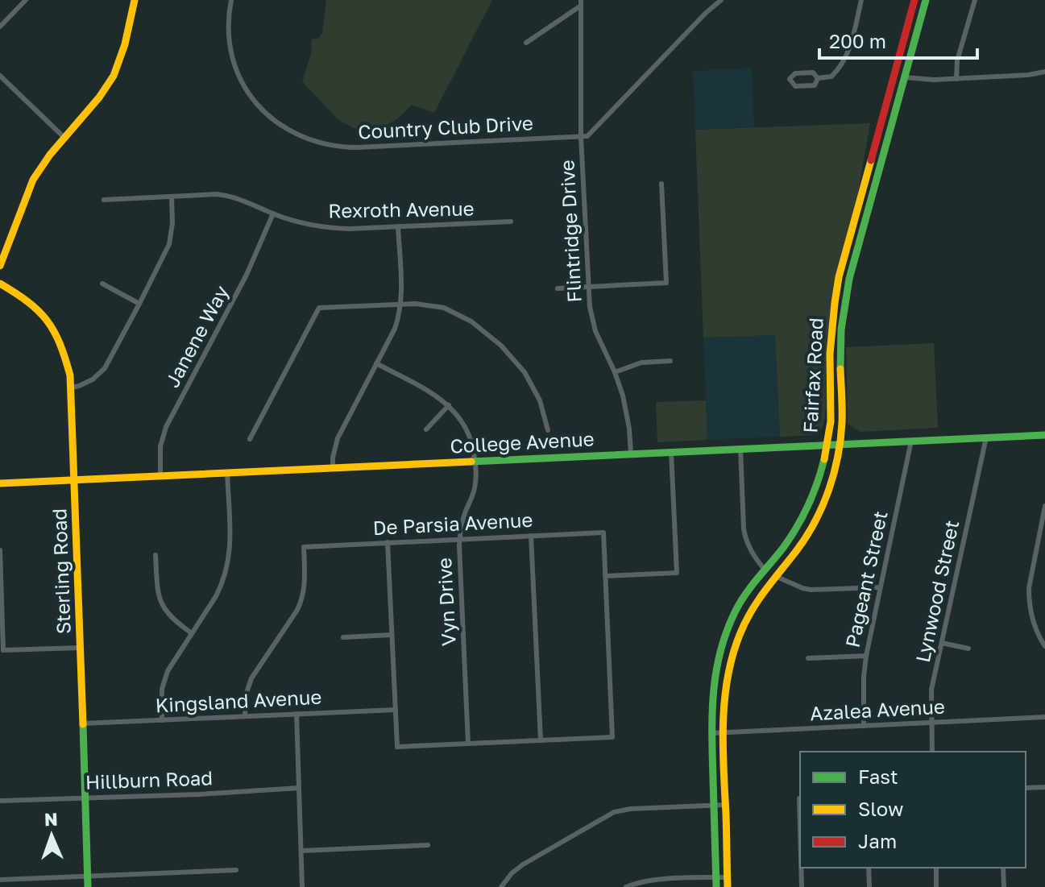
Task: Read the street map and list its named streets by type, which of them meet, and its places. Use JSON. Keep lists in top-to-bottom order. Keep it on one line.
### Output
{"streets":{"street":["Country Club Drive","Rexroth Avenue","Flintridge Drive","Janene Way","Fairfax Road","College Avenue","De Parsia Avenue","Sterling Road","Pageant Street","Lynwood Street","Vyn Drive","Kingsland Avenue","Azalea Avenue","Hillburn Road"]},"crossings":[["Country Club Drive","Flintridge Drive"],["Rexroth Avenue","Janene Way"],["Flintridge Drive","College Avenue"],["Janene Way","College Avenue"],["Fairfax Road","College Avenue"],["Fairfax Road","Azalea Avenue"],["College Avenue","Sterling Road"],["College Avenue","Pageant Street"],["College Avenue","Lynwood Street"],["College Avenue","Vyn Drive"],["De Parsia Avenue","Vyn Drive"],["De Parsia Avenue","Kingsland Avenue"],["Sterling Road","Kingsland Avenue"],["Sterling Road","Hillburn Road"],["Pageant Street","Azalea Avenue"],["Lynwood Street","Azalea Avenue"]],"legend":["Fast","Slow","Jam"],"scale_bar":"200 m","north":"top"}
